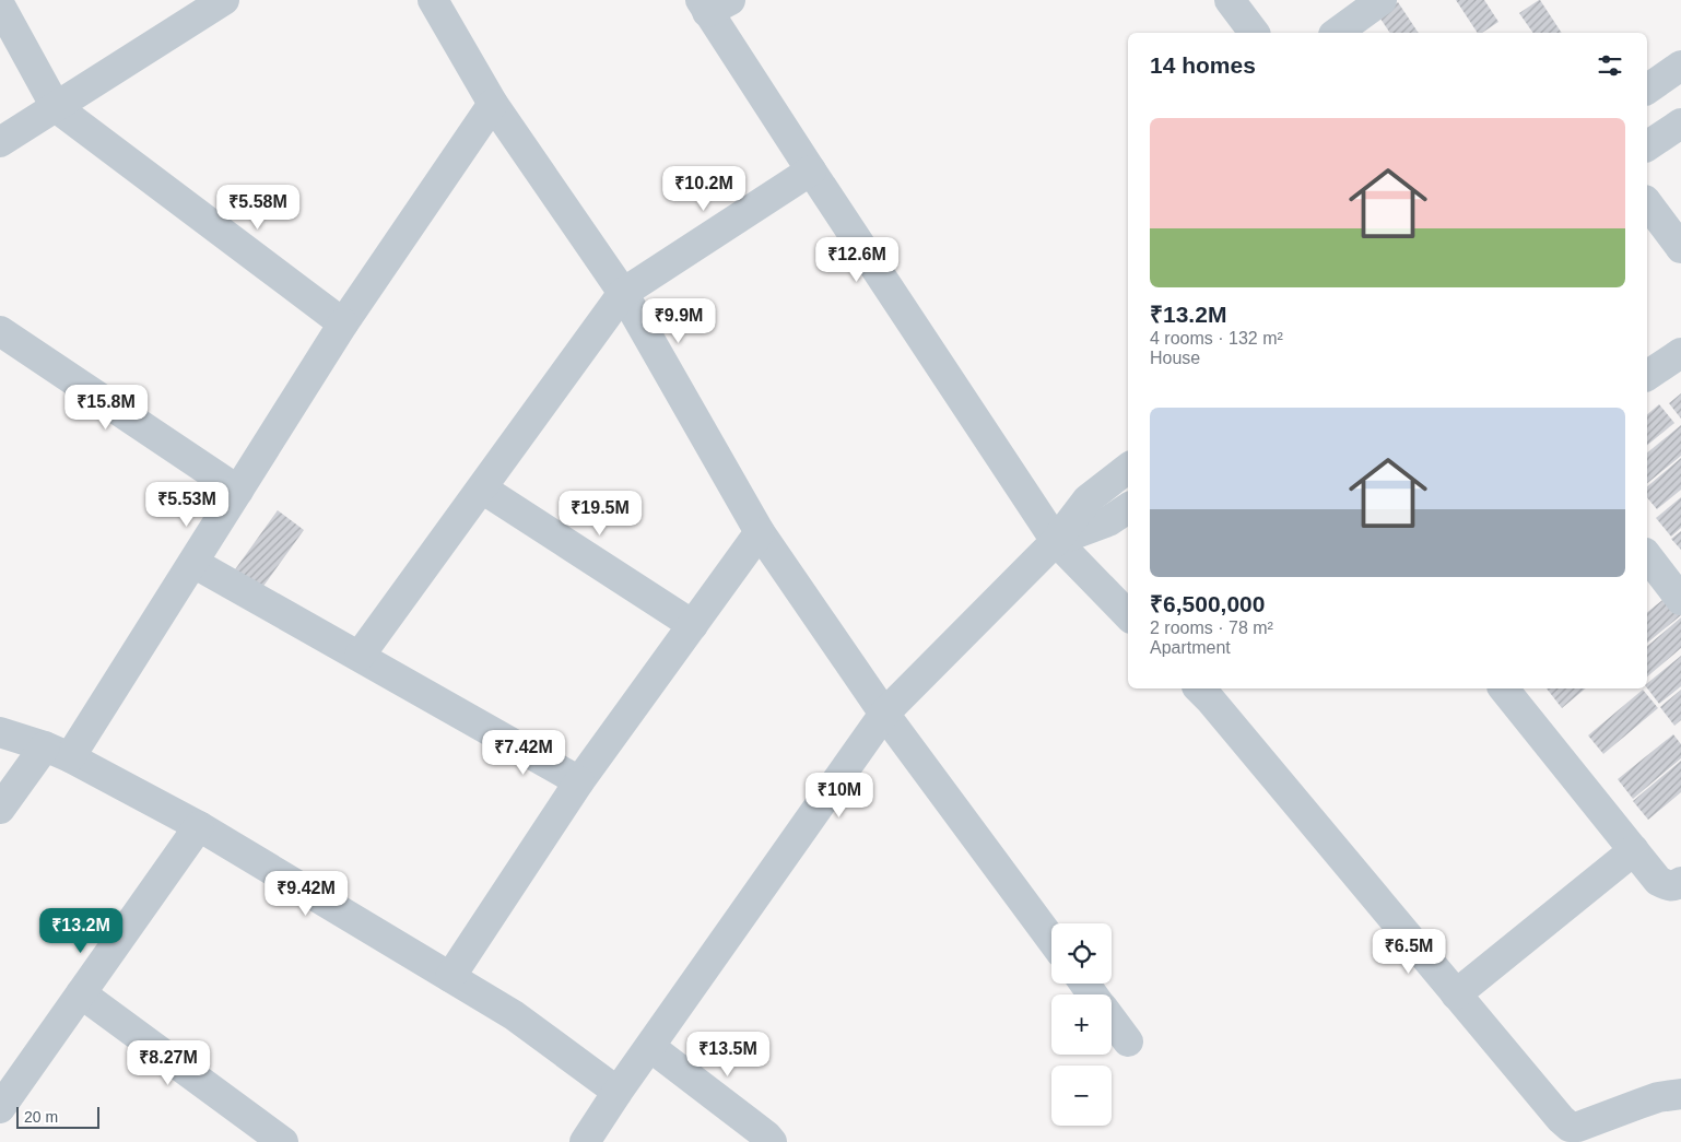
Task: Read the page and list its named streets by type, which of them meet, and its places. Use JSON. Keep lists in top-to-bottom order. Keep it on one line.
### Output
{"scale_bar":"20 m","page":{"heading":"14 homes","list":[{"name":"₹13.2M","note":"4 rooms · 132 m² · House"},{"name":"₹6,500,000","note":"2 rooms · 78 m² · Apartment"}],"price":["₹10.2M","₹5.58M","₹12.6M","₹9.9M","₹15.8M","₹5.53M","₹19.5M","₹7.42M","₹10M","₹9.42M","₹13.2M","₹6.5M","₹13.5M","₹8.27M"],"map_buttons":["+","−"],"scale":"20 m"}}
